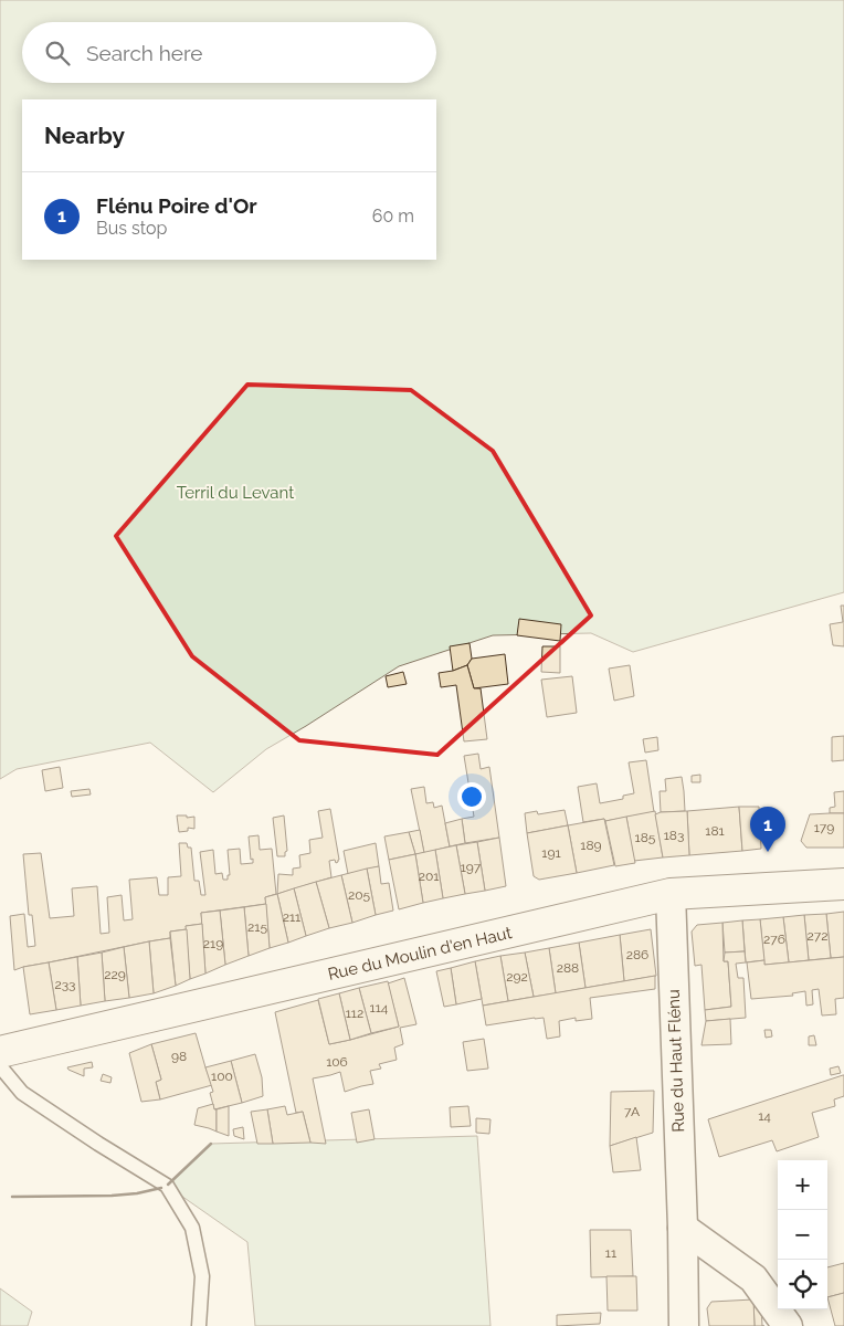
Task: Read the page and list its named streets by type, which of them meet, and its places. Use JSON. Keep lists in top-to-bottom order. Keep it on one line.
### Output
{"streets":{"street":["Rue du Moulin d'en Haut","Rue du Haut Flénu"]},"crossings":[["Rue du Moulin d'en Haut","Rue du Haut Flénu"]],"parks":["Terril du Levant"],"house_numbers":["179","181","183","185","189","191","197","201","205","211","215","272","276","219","286","288","229","292","233","114","112","98","106","100","7A","14","11"],"page":{"search":"Search here","heading":"Nearby","list":[{"mark":"1","name":"Flénu Poire d'Or","note":"Bus stop","value":"60 m"}],"pins":"1","map_buttons":["+","−"]}}
